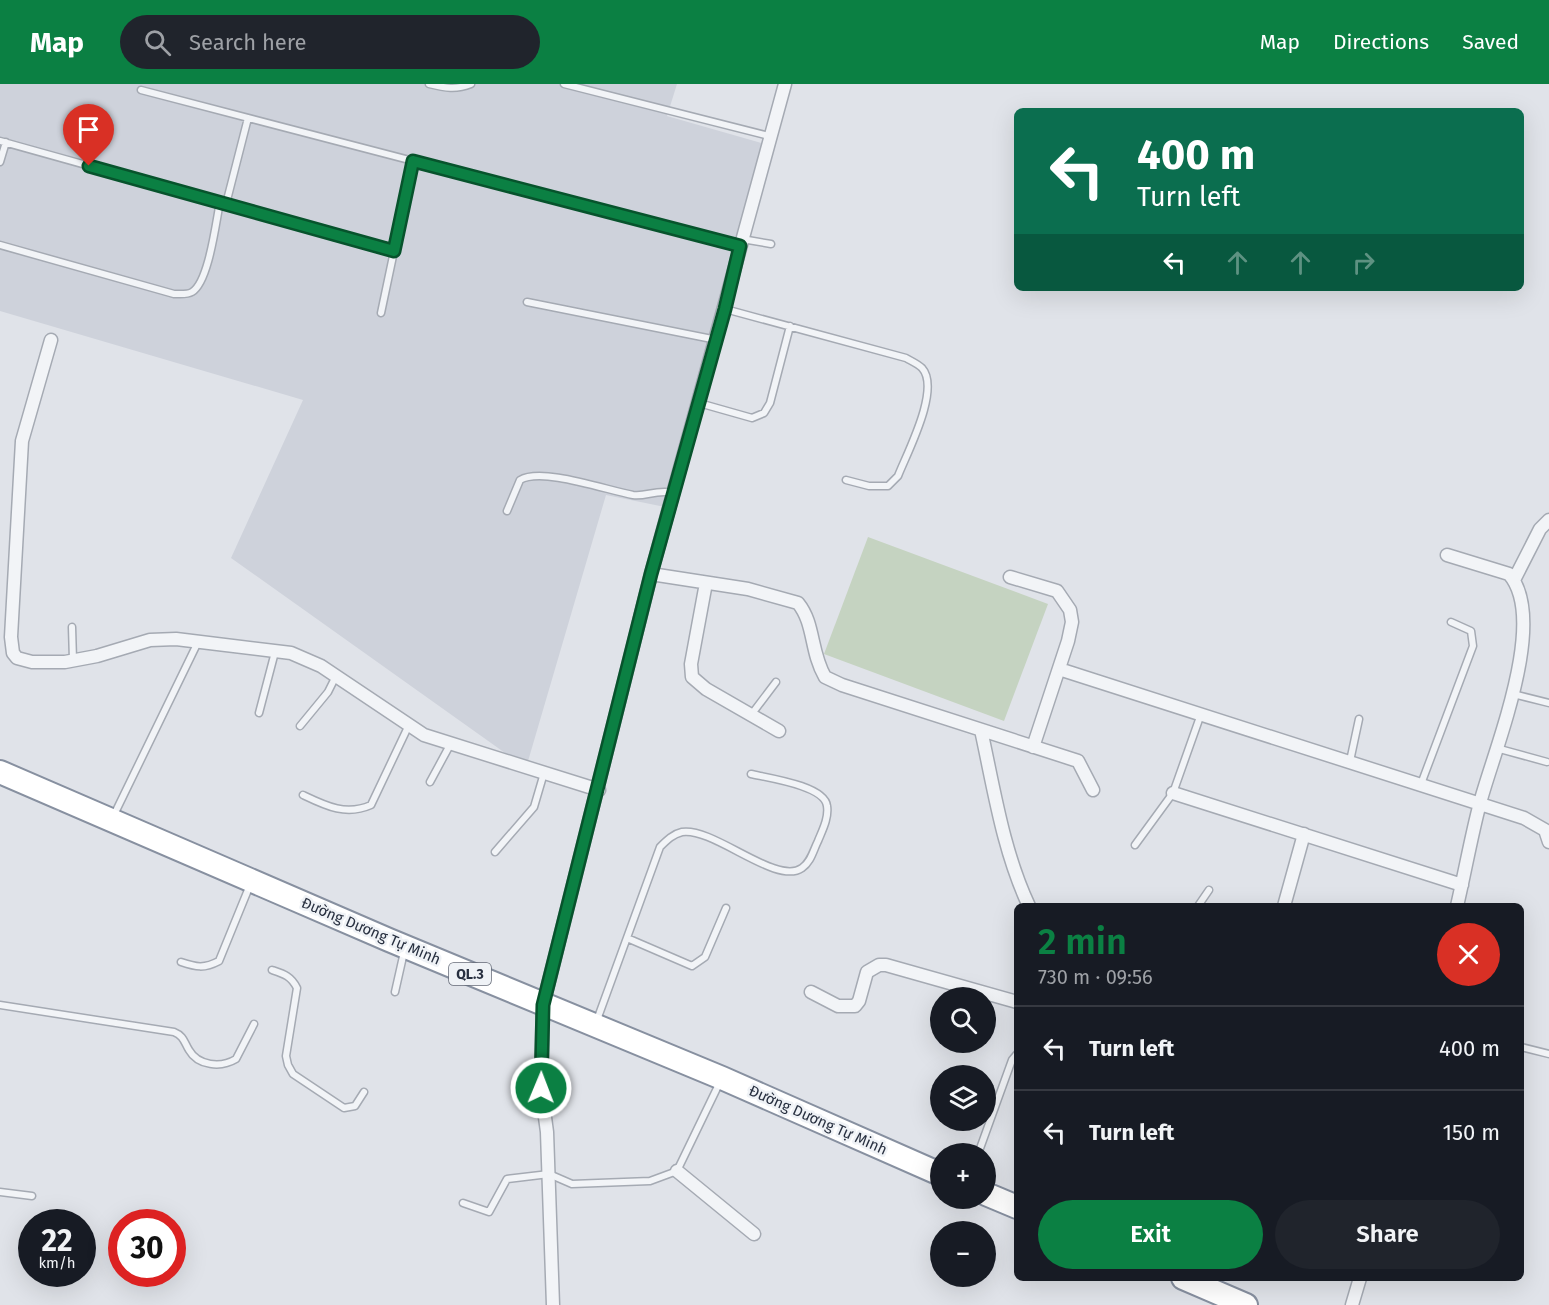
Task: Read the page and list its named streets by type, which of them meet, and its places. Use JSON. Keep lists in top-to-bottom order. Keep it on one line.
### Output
{"streets":{"highway":["Đường Dương Tự Minh","QL.3"]},"page":{"header":"Map","search":"Search here","nav":["Map","Directions","Saved"],"turn":["400 m","Turn left"],"heading":["2 min","730 m · 09:56"],"map_buttons":["+","−"],"list":[{"name":"Turn left","value":"400 m"},{"name":"Turn left","value":"150 m"}],"buttons":["Exit","Share"],"speed":"22 km/h","limit":"30"}}
